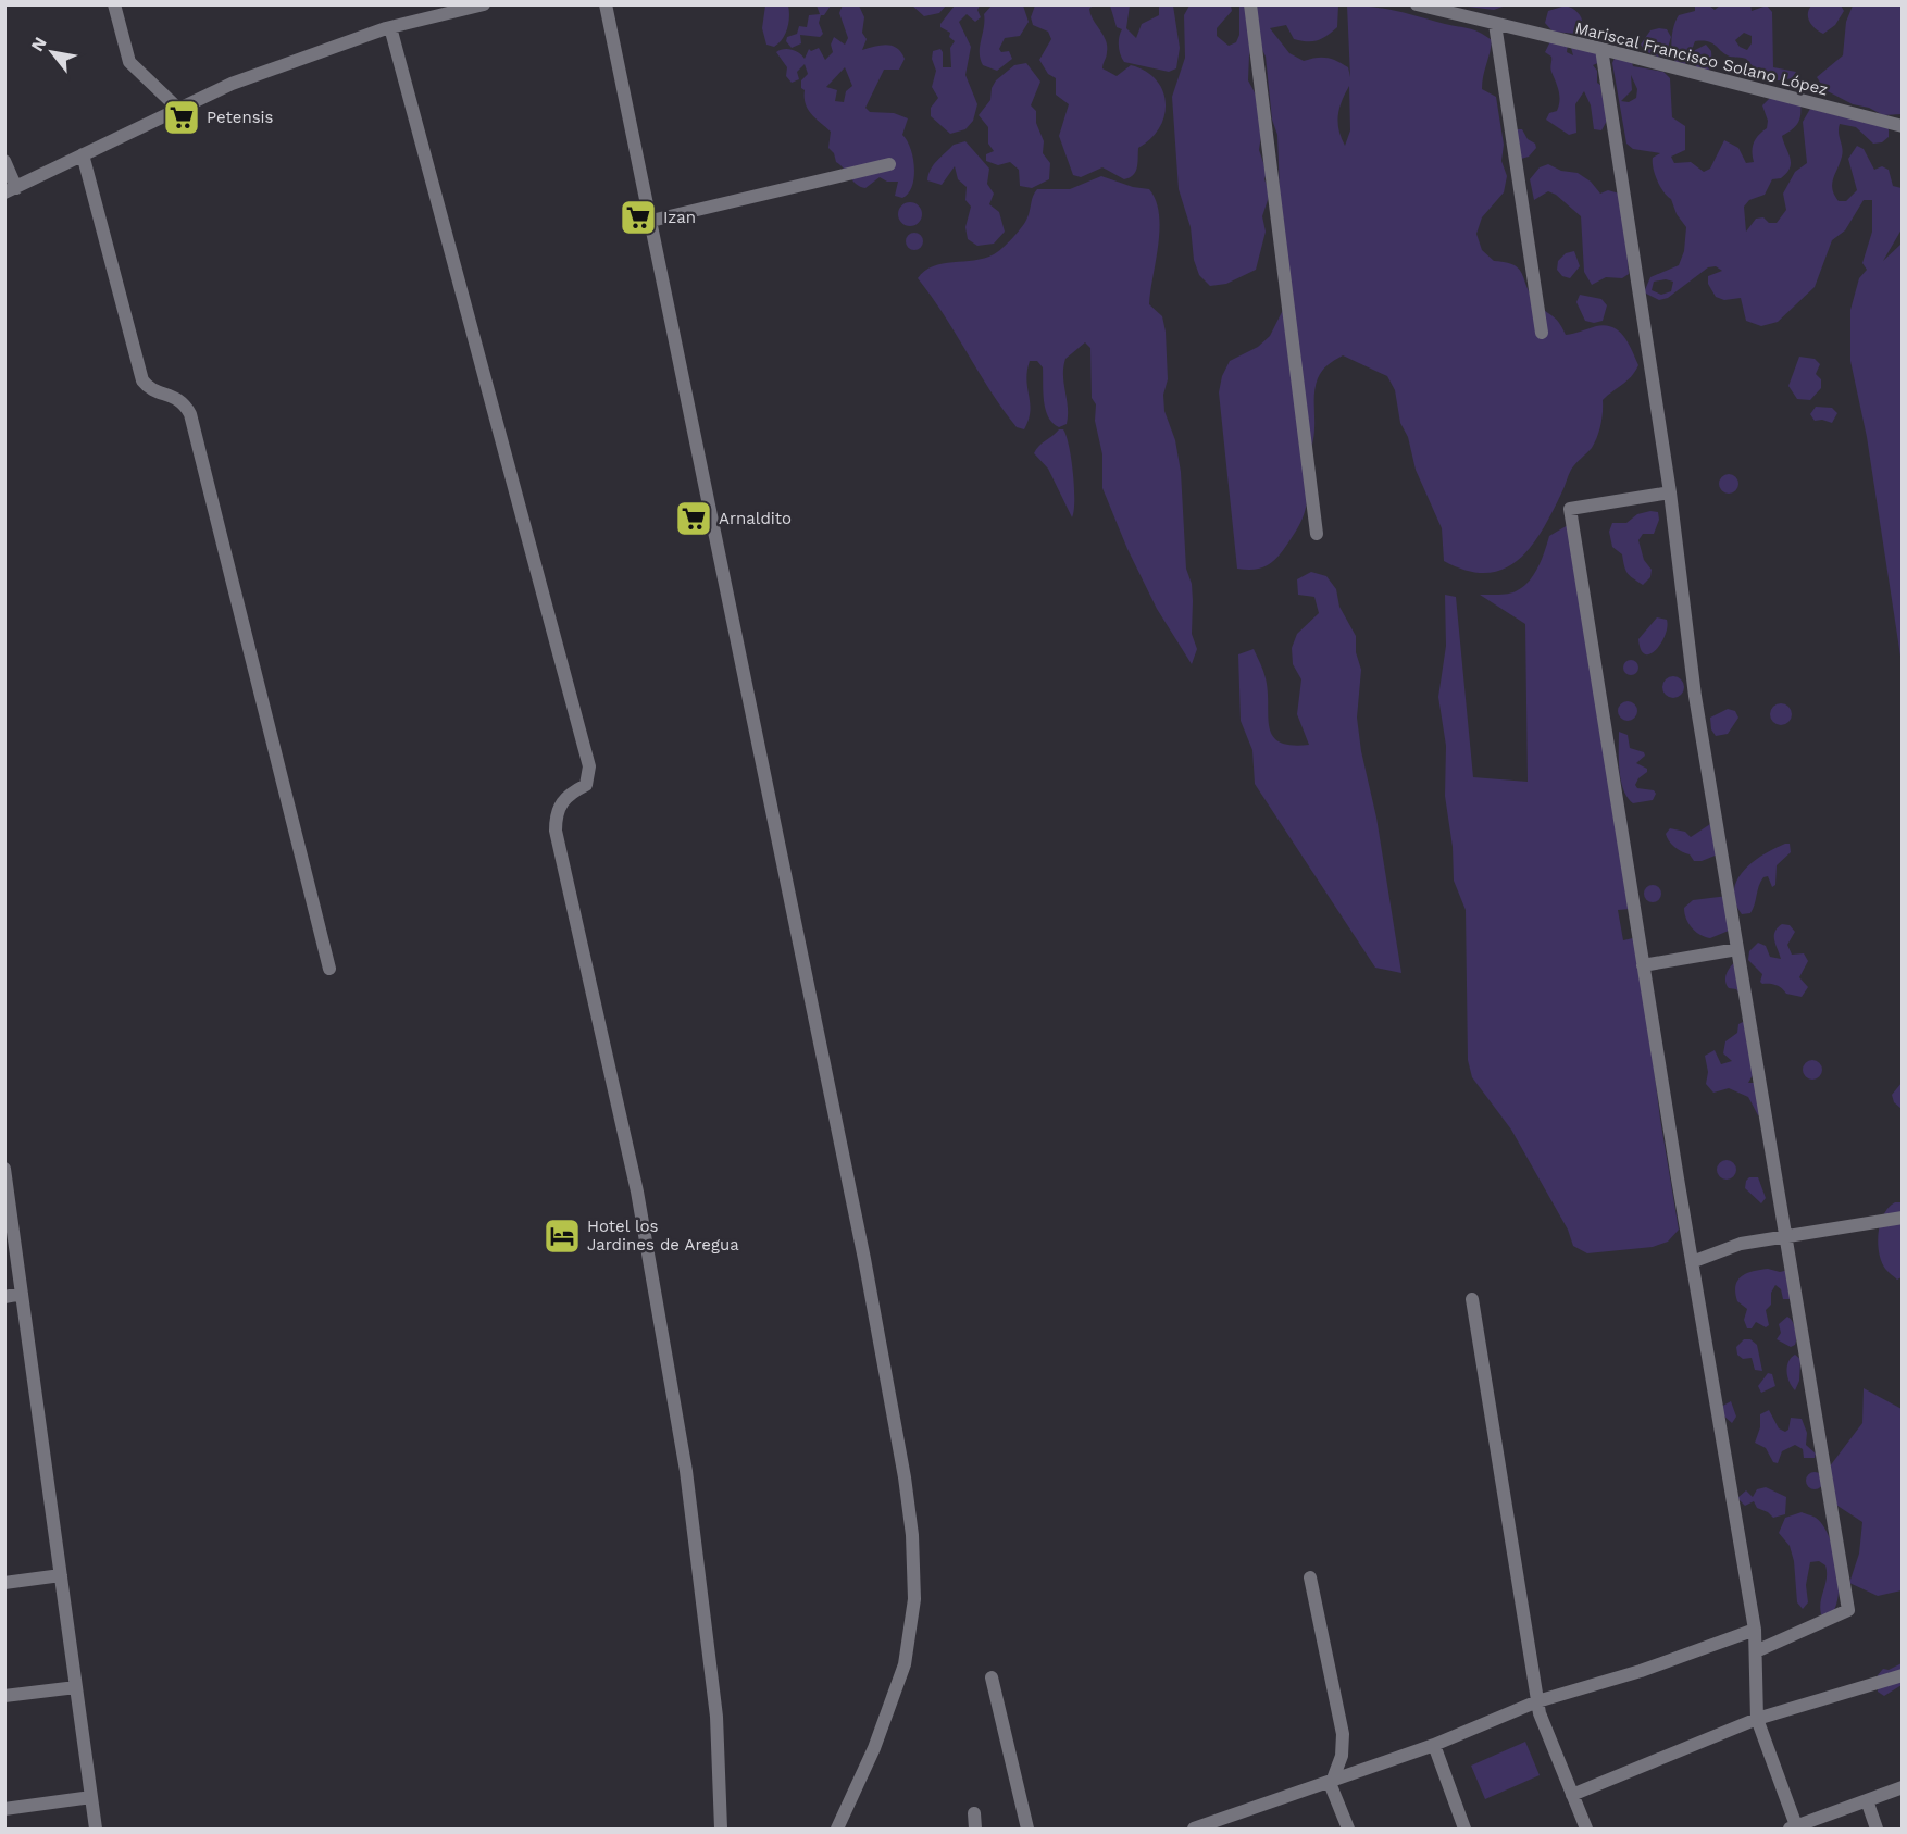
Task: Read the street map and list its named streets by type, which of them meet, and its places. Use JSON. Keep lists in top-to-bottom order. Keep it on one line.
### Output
{"streets":{"street":["Mariscal Francisco Solano López"]},"places":{"supermarket":["Petensis","Izan","Arnaldito"],"hotel":["Hotel los Jardines de Aregua"]},"north":"top left"}
